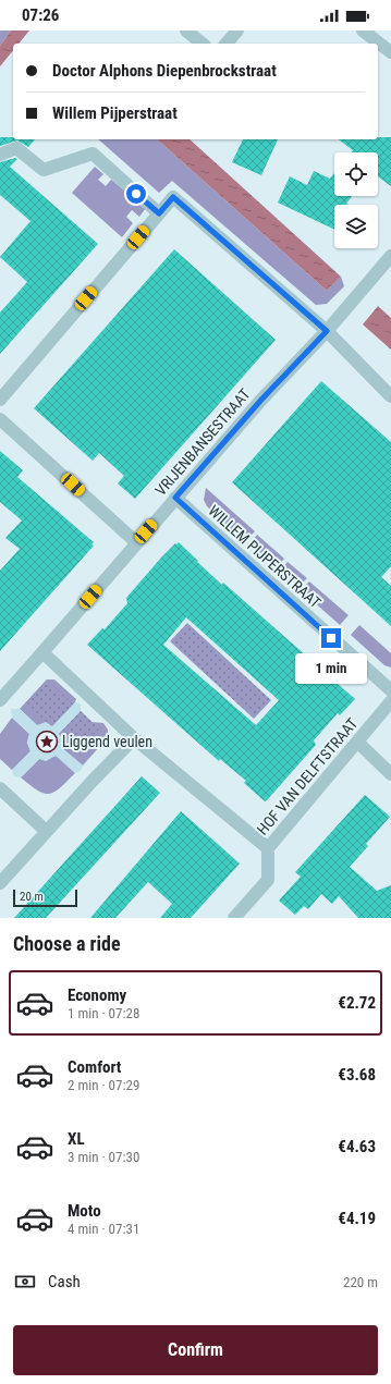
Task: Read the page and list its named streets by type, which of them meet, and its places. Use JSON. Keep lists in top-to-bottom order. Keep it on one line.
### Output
{"streets":{"street":["VRIJENBANSESTRAAT","WILLEM PIJPERSTRAAT","HOF VAN DELFTSTRAAT"]},"crossings":[["VRIJENBANSESTRAAT","WILLEM PIJPERSTRAAT"]],"places":{"place":["Liggend veulen"]},"scale_bar":"20 m","page":{"status":"07:26","banner":["Doctor Alphons Diepenbrockstraat","Willem Pijperstraat"],"bubble":"1 min","scale":"20 m","heading":"Choose a ride","list":[{"name":"Economy","note":"1 min · 07:28","value":"€2.72"},{"name":"Comfort","note":"2 min · 07:29","value":"€3.68"},{"name":"XL","note":"3 min · 07:30","value":"€4.63"},{"name":"Moto","note":"4 min · 07:31","value":"€4.19"}],"pay":["Cash","220 m"],"buttons":"Confirm"}}
